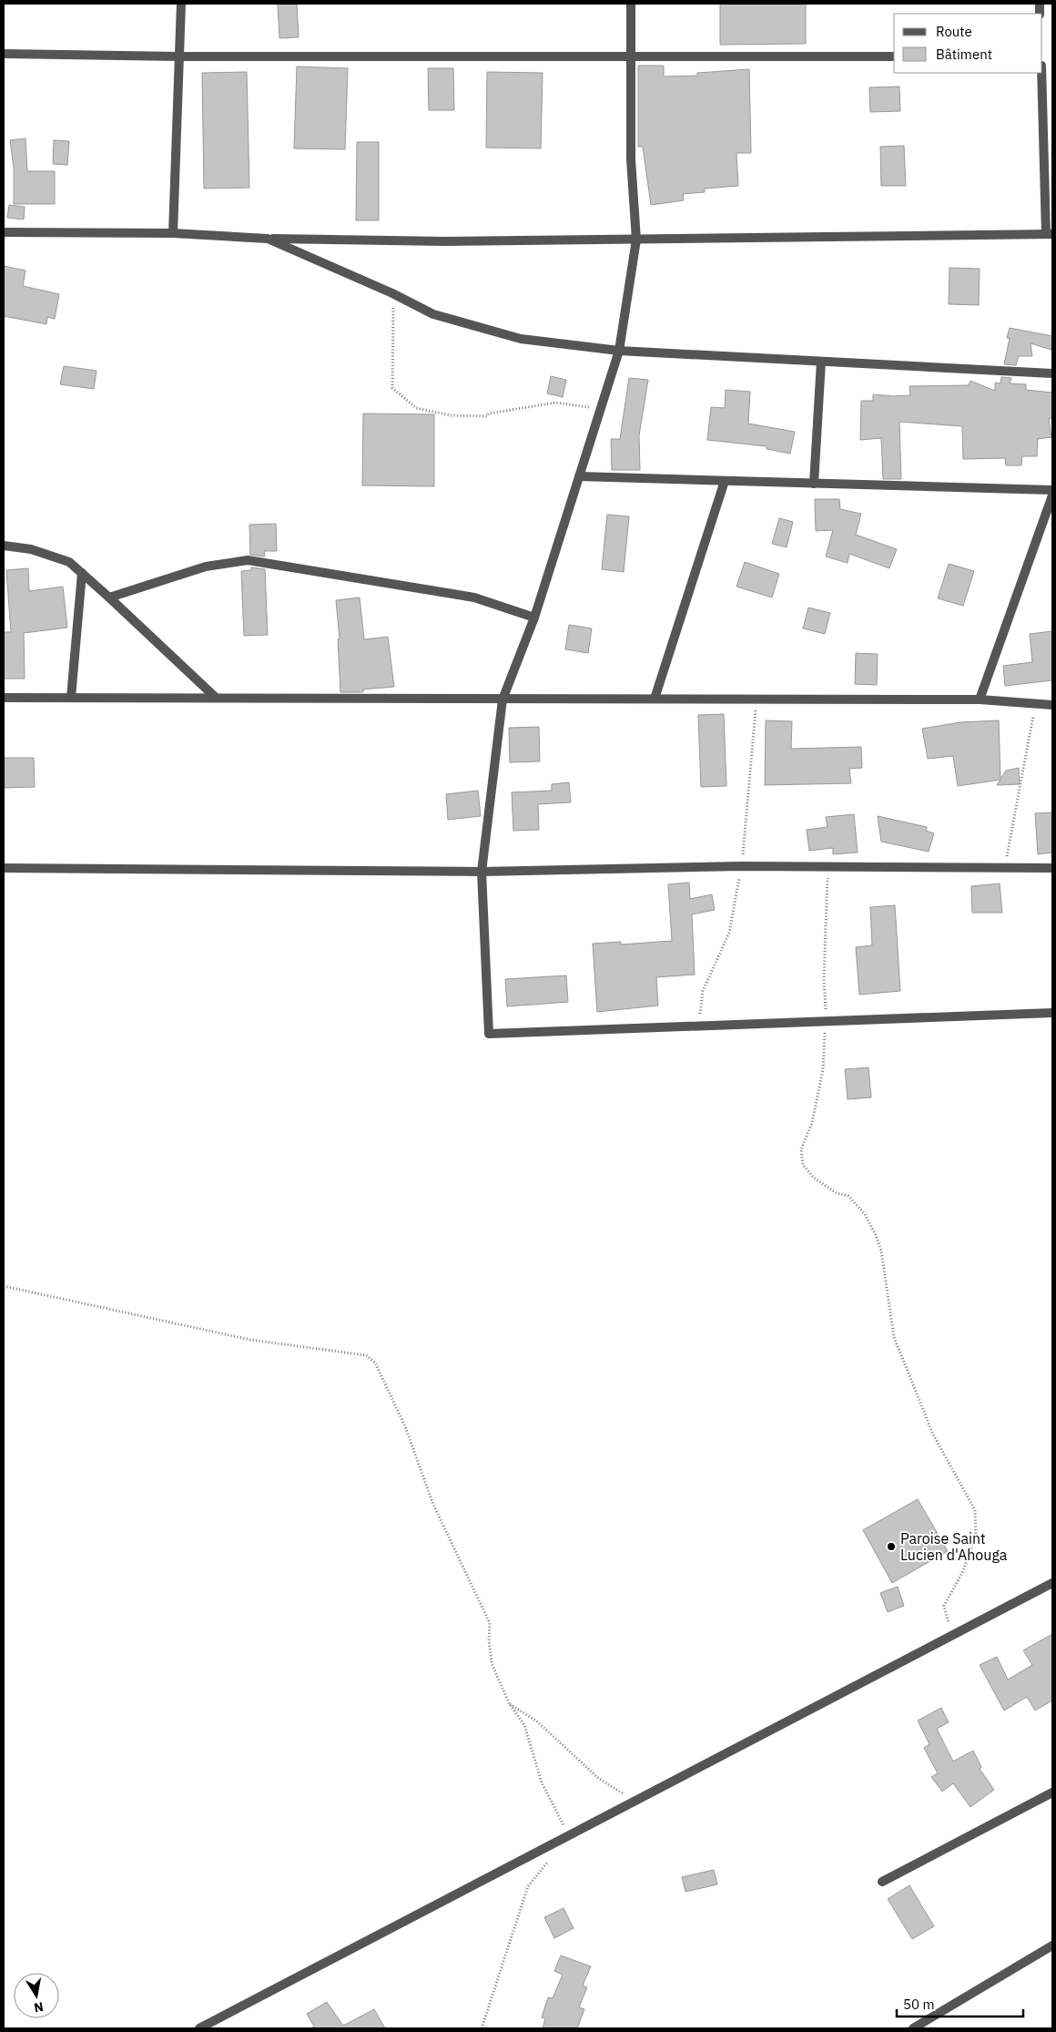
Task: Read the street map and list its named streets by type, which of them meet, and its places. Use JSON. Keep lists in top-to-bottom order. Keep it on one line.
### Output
{"places":["Paroise Saint Lucien d'Ahouga"],"legend":["Route","Bâtiment"],"scale_bar":"50 m","north":"bottom"}
